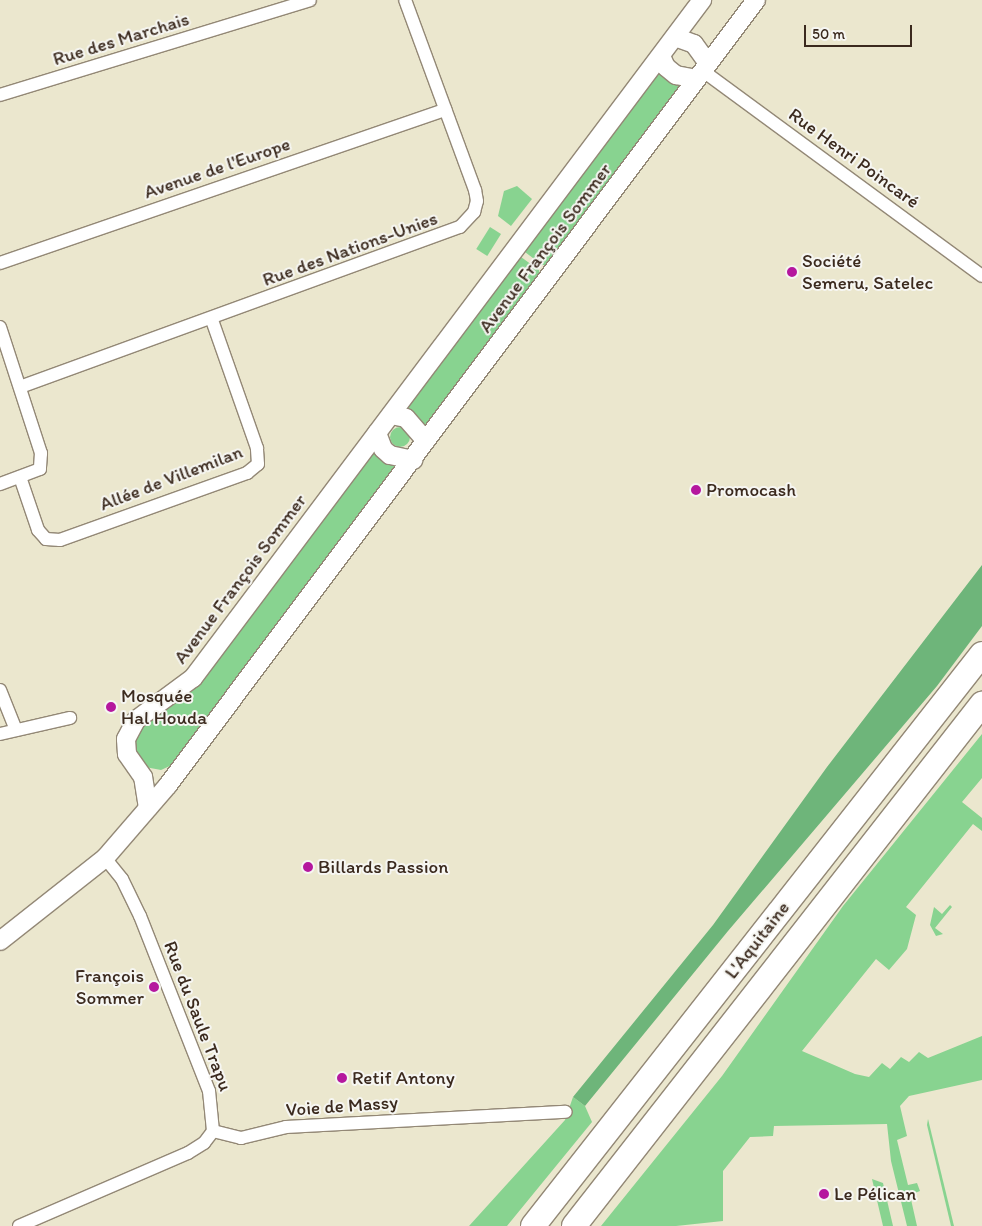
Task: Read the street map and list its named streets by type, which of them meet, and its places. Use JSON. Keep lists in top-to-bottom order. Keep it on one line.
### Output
{"streets":{"highway":["L'Aquitaine"],"street":["Rue des Marchais","Rue Henri Poincaré","Avenue de l'Europe","Avenue François Sommer","Rue des Nations-Unies","Allée de Villemilan","Rue du Saule Trapu","Voie de Massy"]},"crossings":[["Rue Henri Poincaré","Avenue François Sommer"],["Avenue de l'Europe","Rue des Nations-Unies"],["Rue des Nations-Unies","Allée de Villemilan"],["Rue du Saule Trapu","Voie de Massy"]],"places":["Société Semeru, Satelec","Promocash","Mosquée Hal Houda","Billards Passion","François Sommer","Retif Antony","Le Pélican"],"scale_bar":"50 m"}
